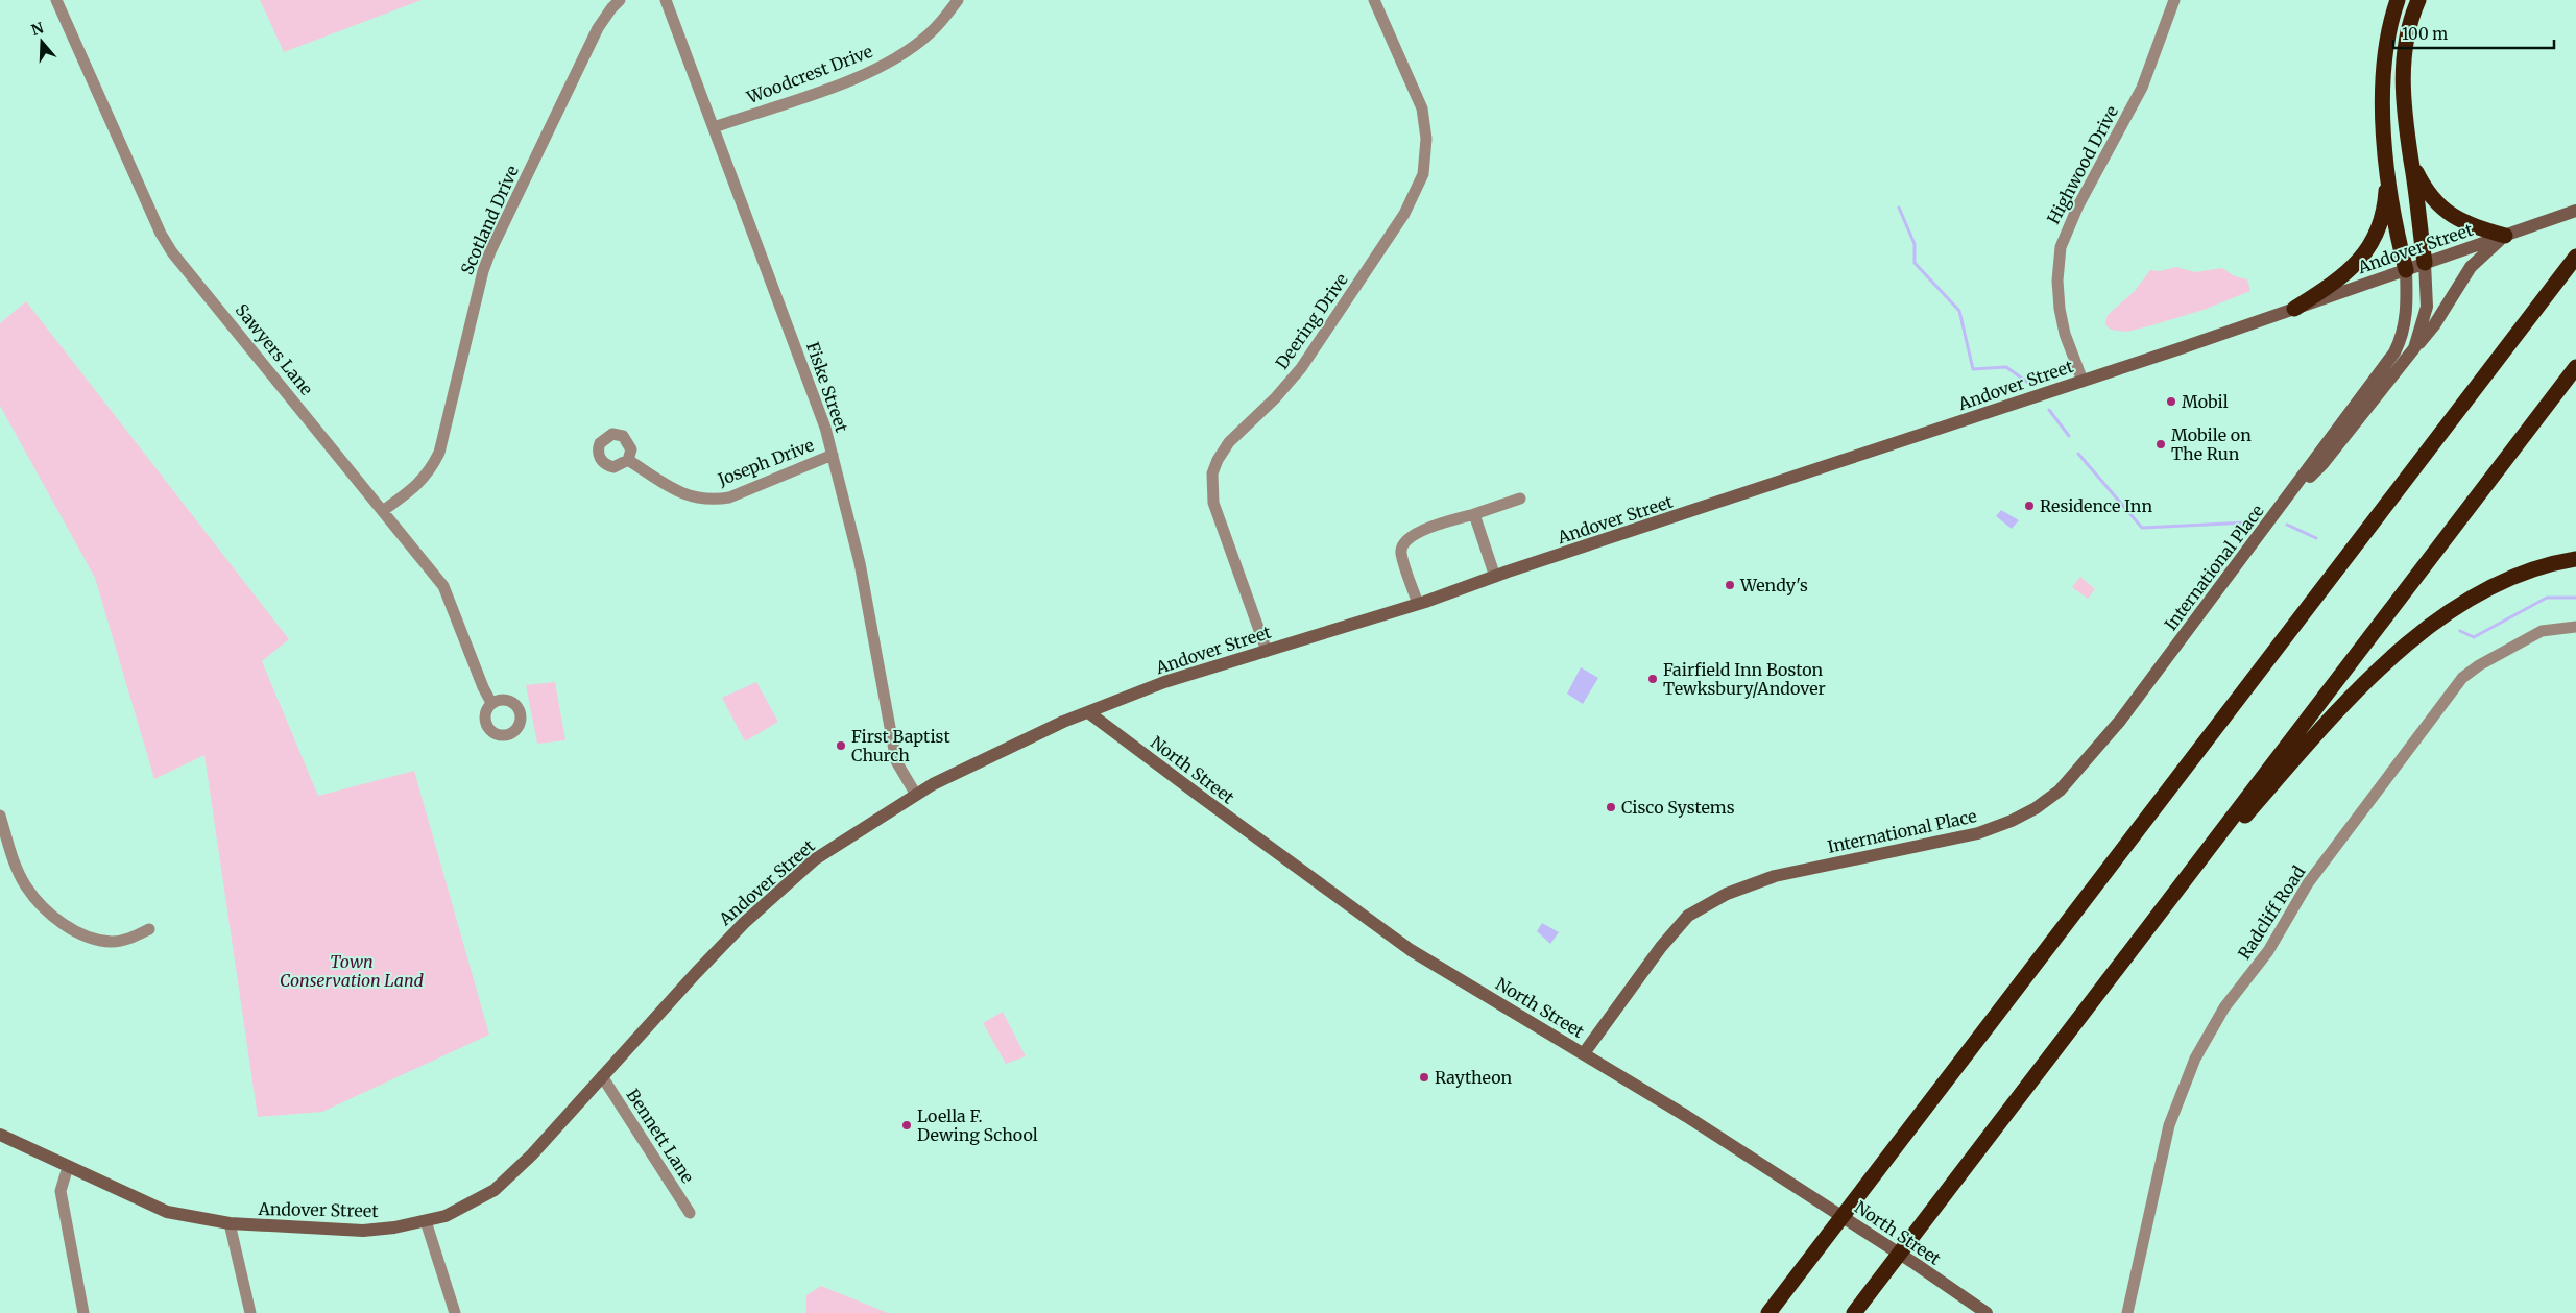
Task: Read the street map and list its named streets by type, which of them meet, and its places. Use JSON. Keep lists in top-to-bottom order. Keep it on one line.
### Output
{"streets":{"main road":["Andover Street","International Place","North Street"],"street":["Woodcrest Drive","Highwood Drive","Scotland Drive","Deering Drive","Sawyers Lane","Fiske Street","Joseph Drive","Radcliff Road","Bennett Lane"]},"crossings":[["Woodcrest Drive","Fiske Street"],["Highwood Drive","Andover Street"],["Scotland Drive","Sawyers Lane"],["Andover Street","Deering Drive"],["Andover Street","Fiske Street"],["Andover Street","International Place"],["Andover Street","North Street"],["Andover Street","Bennett Lane"],["Fiske Street","Joseph Drive"],["International Place","North Street"]],"parks":["Town Conservation Land"],"places":["Mobil","Mobile on The Run","Residence Inn","Wendy's","Fairfield Inn Boston Tewksbury/Andover","First Baptist Church","Cisco Systems","Raytheon","Loella F. Dewing School"],"scale_bar":"100 m","north":"top"}
